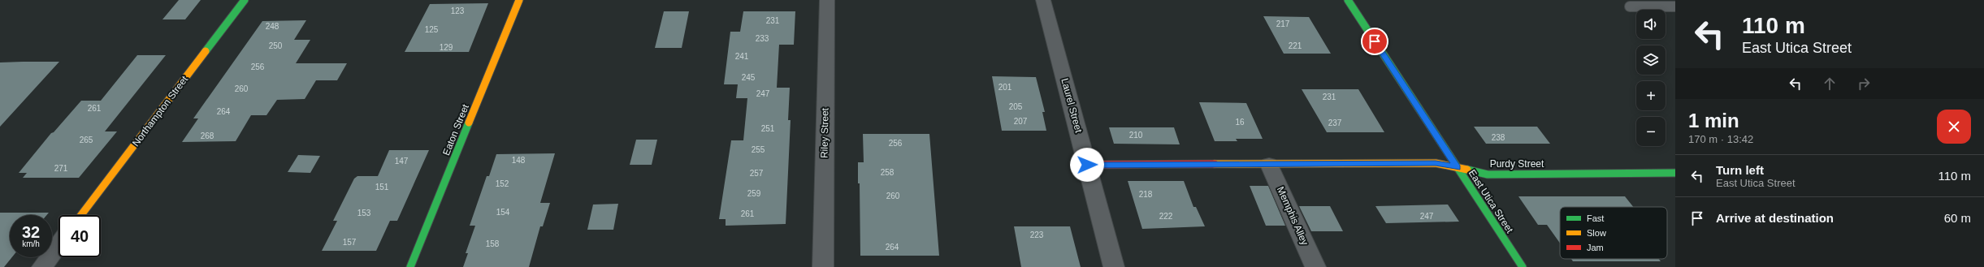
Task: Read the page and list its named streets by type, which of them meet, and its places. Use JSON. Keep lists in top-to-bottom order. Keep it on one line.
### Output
{"streets":{"street":["Laurel Street","Northampton Street","Eaton Street","Riley Street","Purdy Street","East Utica Street","Memphis Alley"]},"crossings":[["Laurel Street","Purdy Street"],["Purdy Street","East Utica Street"],["Purdy Street","Memphis Alley"]],"house_numbers":["123","231","217","248","125","233","250","221","129","241","256","245","201","260","247","231","205","261","264","207","16","237","251","210","268","238","265","256","255","148","147","271","258","257","152","151","259","218","260","154","153","261","222","247","223","157","158","264"],"legend":["Fast","Slow","Jam"],"page":{"turn":["110 m","East Utica Street"],"map_buttons":["+","−"],"heading":["1 min","170 m · 13:42"],"list":[{"name":"Turn left","note":"East Utica Street","value":"110 m"},{"name":"Arrive at destination","value":"60 m"}],"speed":"32 km/h","limit":"40"}}
